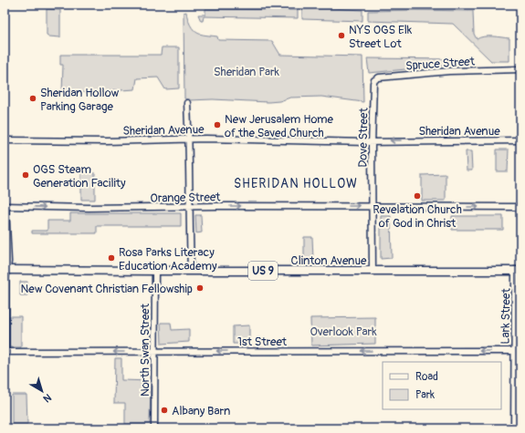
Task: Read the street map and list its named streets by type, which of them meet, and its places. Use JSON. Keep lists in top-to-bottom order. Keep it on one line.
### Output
{"streets":{"main road":["Clinton Avenue","US 9"],"street":["Spruce Street","Sheridan Avenue","Dove Street","Orange Street","Lark Street","1st Street","North Swan Street"]},"crossings":[["Spruce Street","Dove Street"],["Sheridan Avenue","Dove Street"],["Dove Street","Orange Street"],["Dove Street","Clinton Avenue"],["Clinton Avenue","Lark Street"],["Clinton Avenue","North Swan Street"],["Lark Street","1st Street"],["1st Street","North Swan Street"]],"one_way":["Orange Street","1st Street"],"districts":["SHERIDAN HOLLOW"],"parks":["Sheridan Park","Overlook Park"],"places":["NYS OGS Elk Street Lot","Sheridan Hollow Parking Garage","New Jerusalem Home of the Saved Church","OGS Steam Generation Facility","Revelation Church of God in Christ","Rosa Parks Literacy Education Academy","New Covenant Christian Fellowship","Albany Barn"],"legend":["Road","Park"],"north":"bottom right"}
